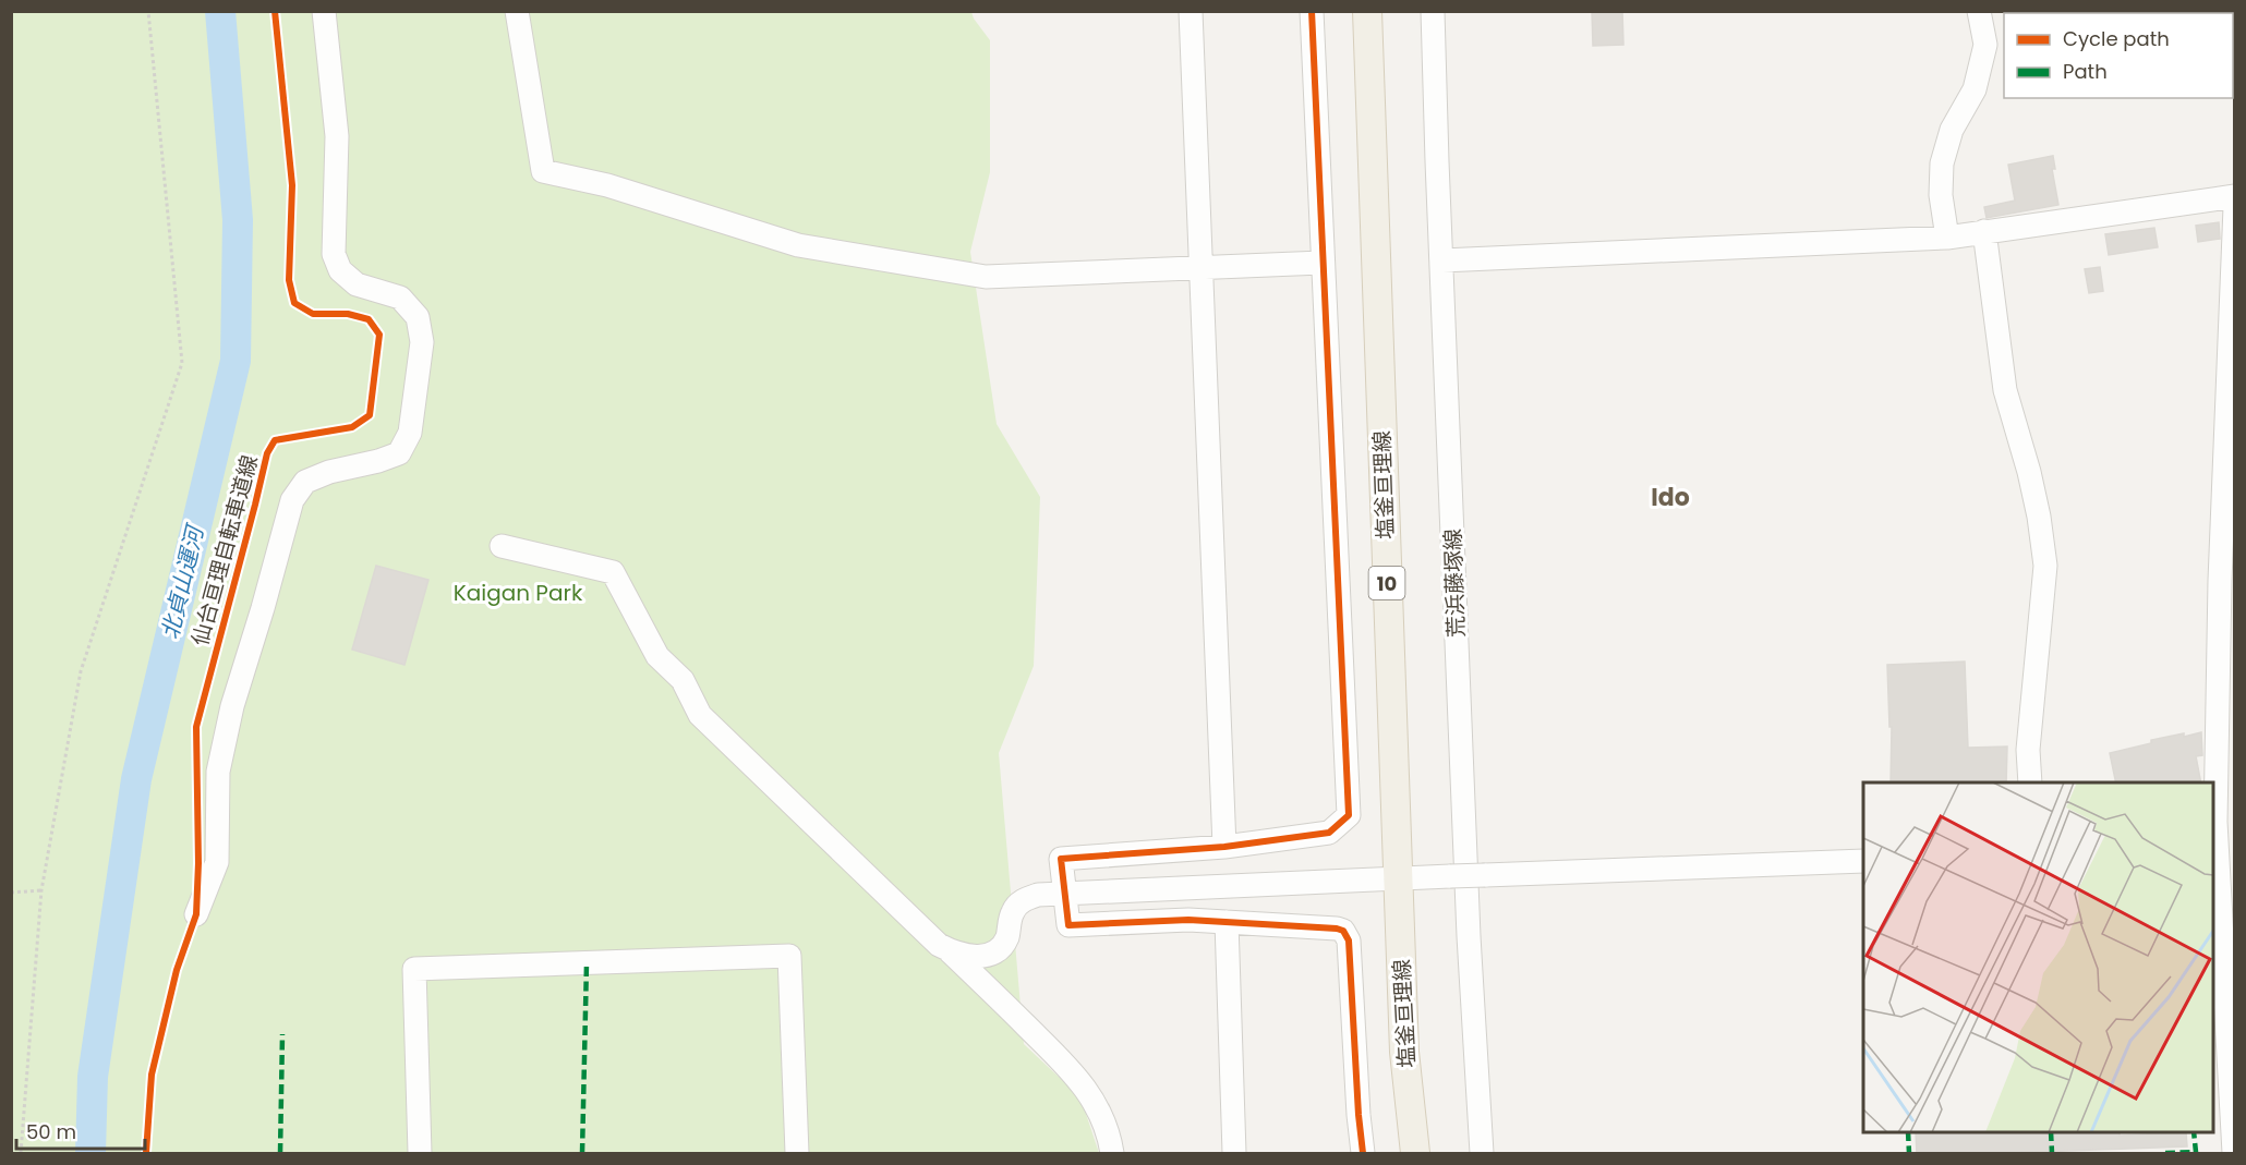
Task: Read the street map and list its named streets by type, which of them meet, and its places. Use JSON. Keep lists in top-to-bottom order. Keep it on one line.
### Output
{"streets":{"main road":["塩釜亘理線","10"],"street":["荒浜藤塚線"],"cycle path":["仙台亘理自転車道線"]},"districts":["Ido"],"water":["北貞山運河"],"parks":["Kaigan Park"],"legend":["Cycle path","Path"],"scale_bar":"50 m"}
